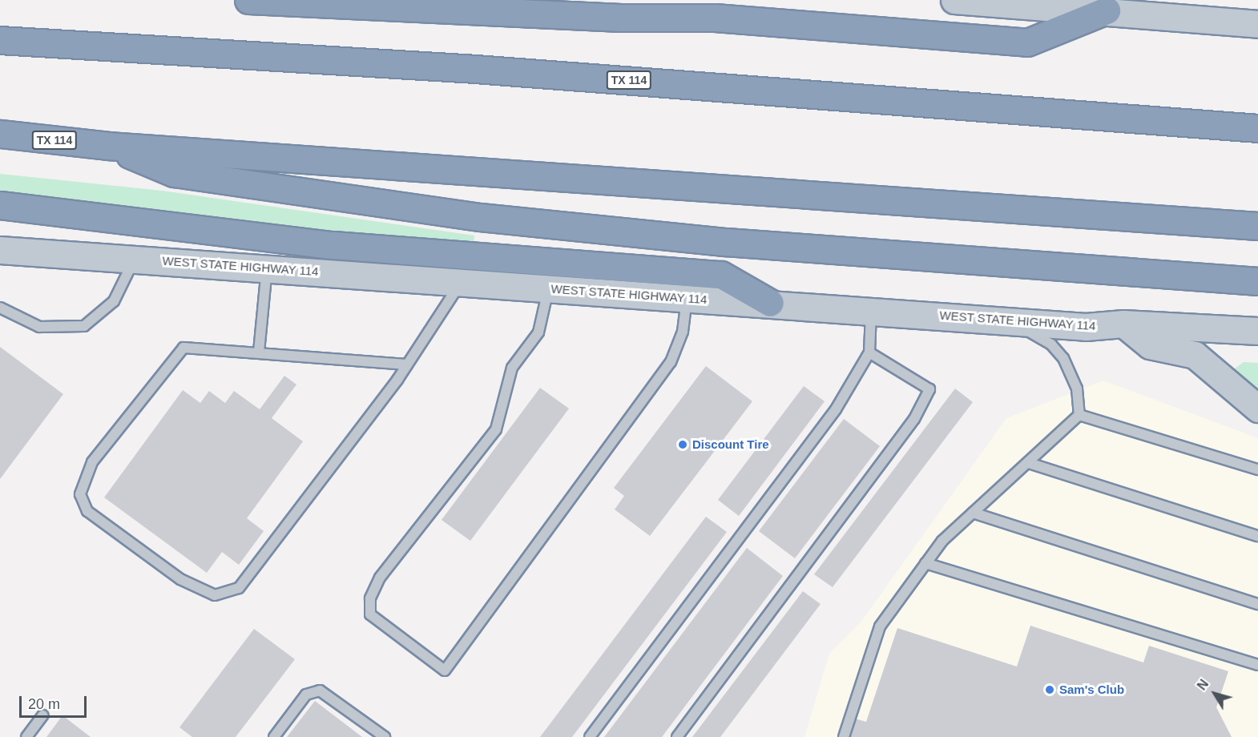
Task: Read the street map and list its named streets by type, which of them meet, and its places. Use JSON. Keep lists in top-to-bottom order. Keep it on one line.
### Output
{"streets":{"highway":["TX 114"],"main road":["WEST STATE HIGHWAY 114"]},"places":["Discount Tire","Sam's Club"],"scale_bar":"20 m","north":"top left"}
